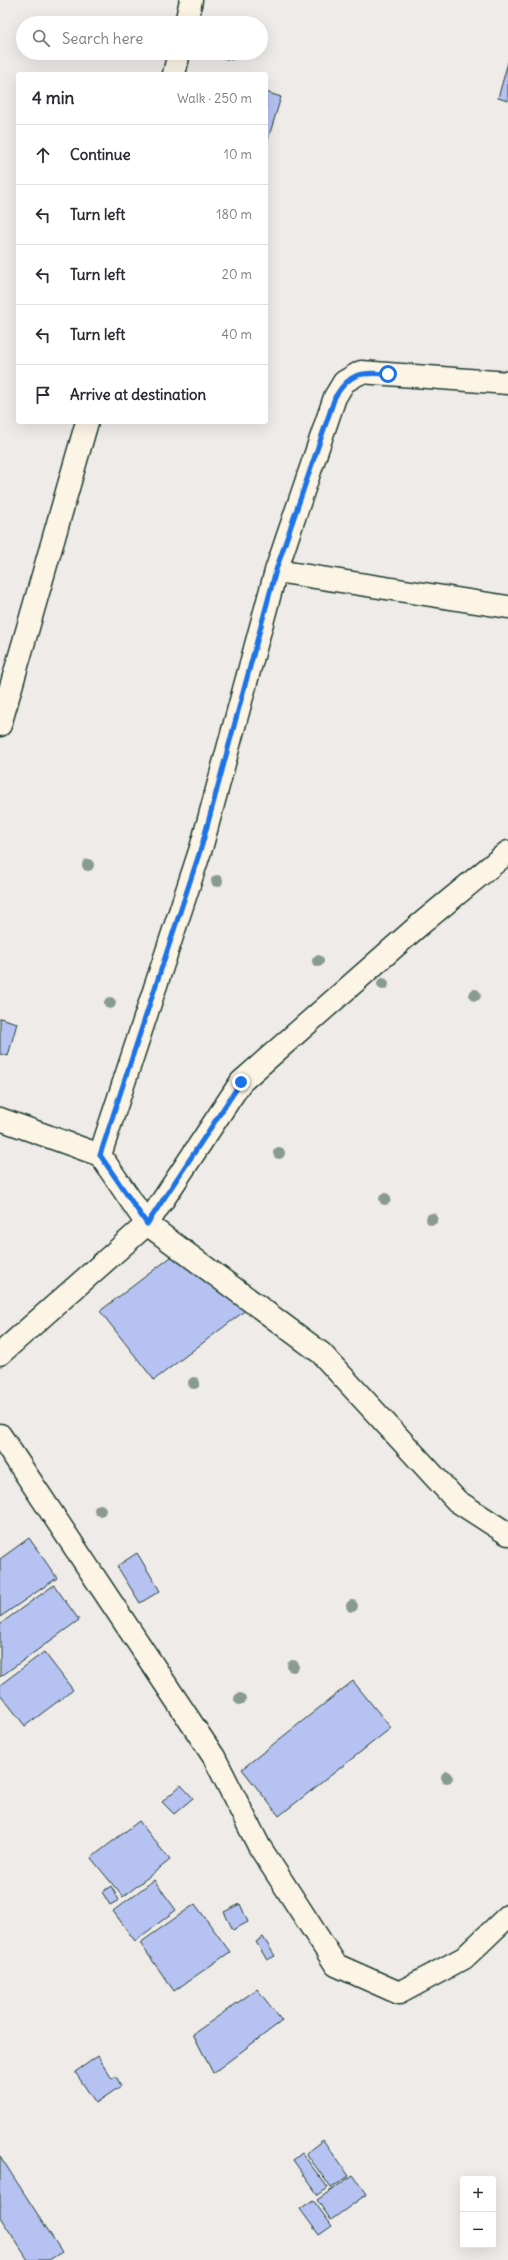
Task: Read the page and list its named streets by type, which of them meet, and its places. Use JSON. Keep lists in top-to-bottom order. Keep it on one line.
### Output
{"page":{"search":"Search here","heading":["4 min","Walk · 250 m"],"list":[["Continue","10 m"],["Turn left","180 m"],["Turn left","20 m"],["Turn left","40 m"],"Arrive at destination"],"map_buttons":["+","−"]}}
